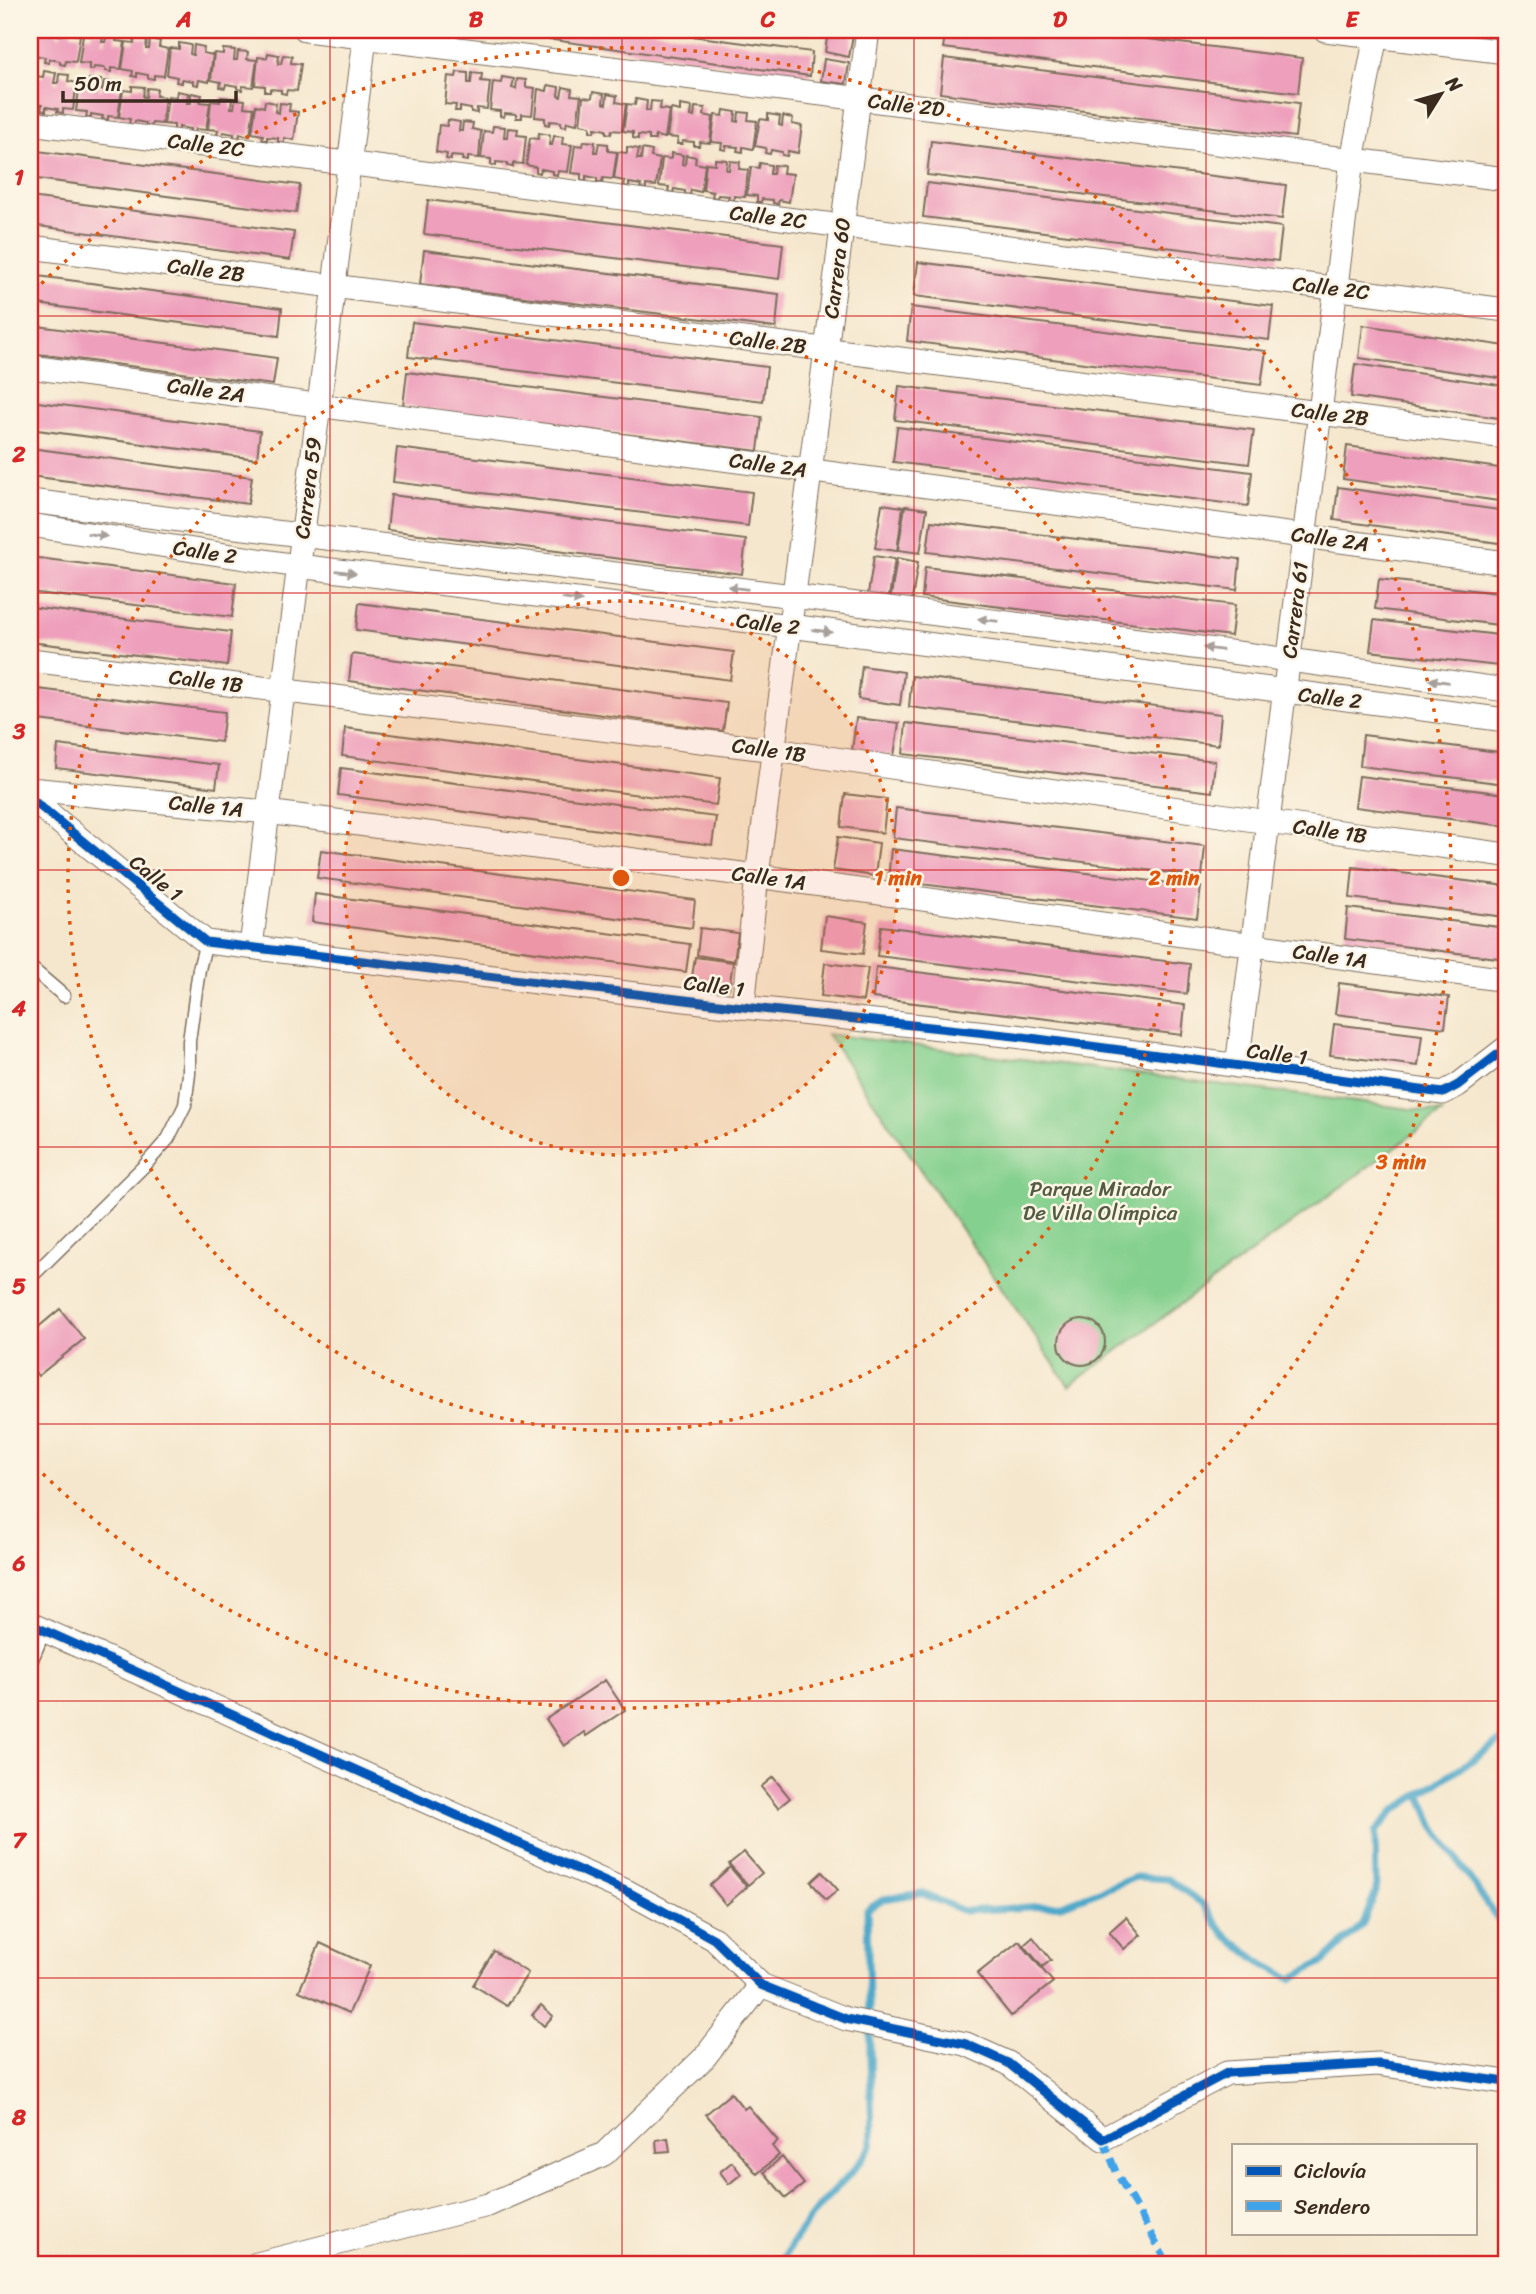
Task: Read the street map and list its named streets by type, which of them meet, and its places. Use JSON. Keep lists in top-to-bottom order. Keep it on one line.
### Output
{"streets":{"street":["Calle 2D","Calle 2C","Carrera 60","Calle 2B","Calle 2A","Carrera 59","Calle 2","Carrera 61","Calle 1B","Calle 1A","Calle 1"]},"crossings":[["Calle 2D","Carrera 60"],["Calle 2D","Carrera 59"],["Calle 2D","Carrera 61"],["Calle 2C","Carrera 60"],["Calle 2C","Carrera 59"],["Calle 2C","Carrera 61"],["Carrera 60","Calle 2B"],["Carrera 60","Calle 2A"],["Carrera 60","Calle 2"],["Carrera 60","Calle 1B"],["Carrera 60","Calle 1A"],["Carrera 60","Calle 1"],["Calle 2B","Carrera 59"],["Calle 2B","Carrera 61"],["Calle 2A","Carrera 59"],["Calle 2A","Carrera 61"],["Carrera 59","Calle 2"],["Carrera 59","Calle 1B"],["Carrera 59","Calle 1A"],["Carrera 59","Calle 1"],["Calle 2","Carrera 61"],["Carrera 61","Calle 1B"],["Carrera 61","Calle 1A"],["Carrera 61","Calle 1"]],"parks":["Parque Mirador De Villa Olímpica"],"legend":["Ciclovía","Sendero"],"scale_bar":"50 m","north":"top right","grid":{"columns":["A","B","C","D","E"],"rows":["1","2","3","4","5","6","7","8"]},"rings":["1 min","2 min","3 min"]}
